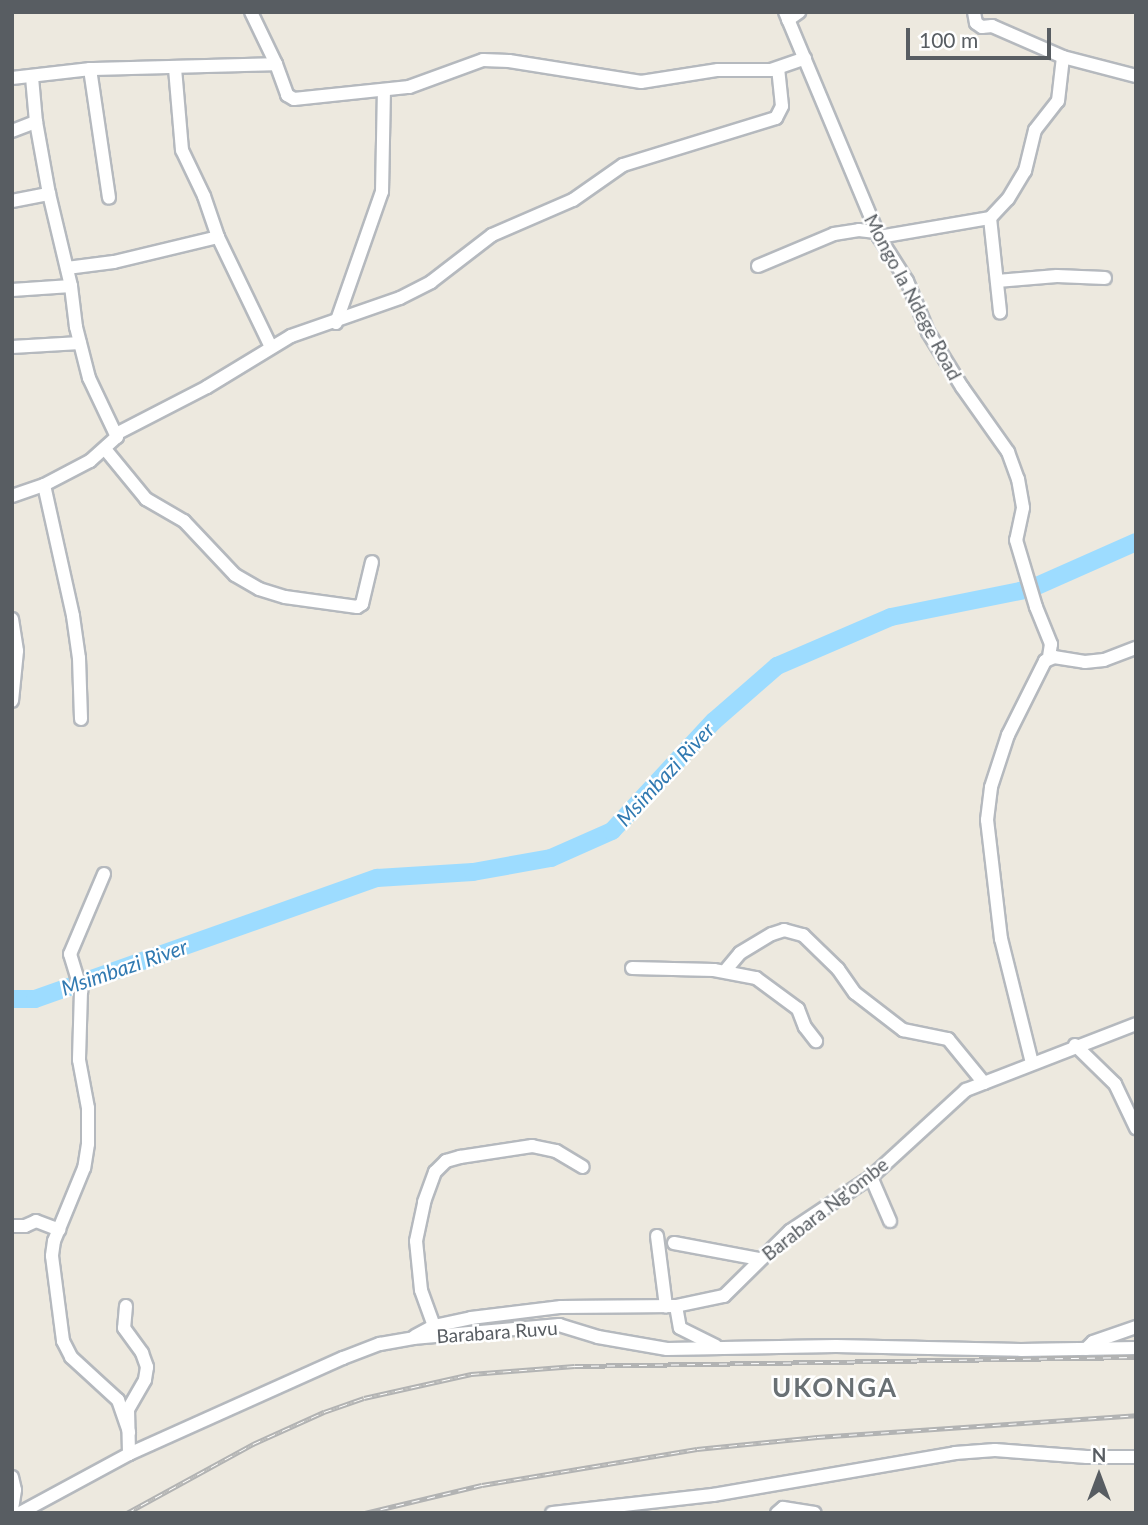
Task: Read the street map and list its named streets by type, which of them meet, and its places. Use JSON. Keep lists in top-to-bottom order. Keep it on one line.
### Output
{"streets":{"street":["Mongo la Ndege Road","Barabara Ng'ombe","Barabara Ruvu"]},"crossings":[["Barabara Ng'ombe","Barabara Ruvu"]],"districts":["UKONGA"],"water":["Msimbazi River"],"scale_bar":"100 m","north":"top"}
